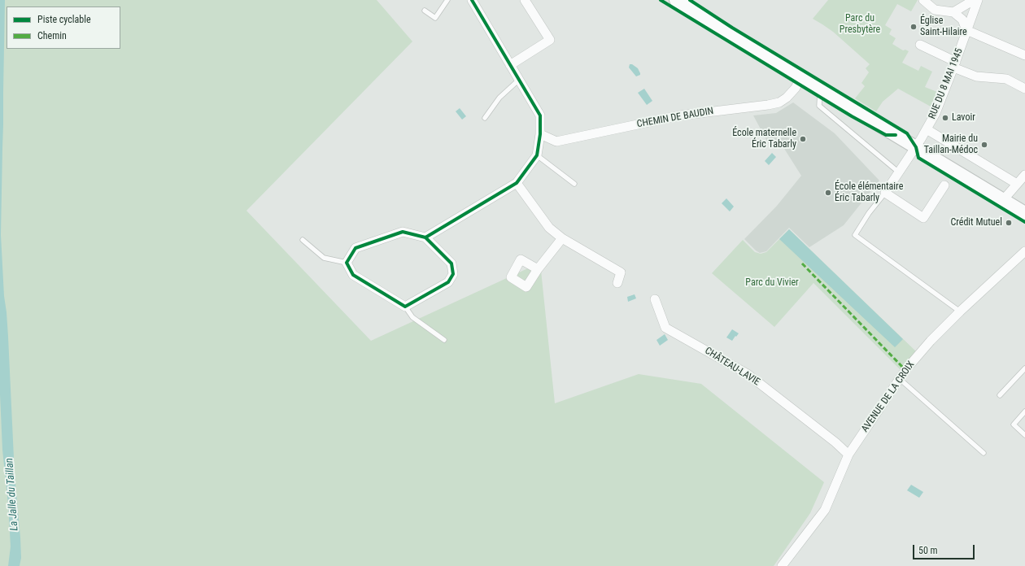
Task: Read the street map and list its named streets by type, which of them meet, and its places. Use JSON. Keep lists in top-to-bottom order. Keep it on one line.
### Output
{"streets":{"street":["RUE DU 8 MAI 1945","CHEMIN DE BAUDIN","CHÂTEAU-LAVIE","AVENUE DE LA CROIX"]},"crossings":[["CHÂTEAU-LAVIE","AVENUE DE LA CROIX"]],"water":["La Jalle du Taillan"],"parks":["Parc du Presbytère","Parc du Vivier"],"places":["Église Saint-Hilaire","Lavoir","École maternelle Éric Tabarly","Mairie du Taillan-Médoc","École élémentaire Éric Tabarly","Crédit Mutuel"],"legend":["Piste cyclable","Chemin"],"scale_bar":"50 m"}
